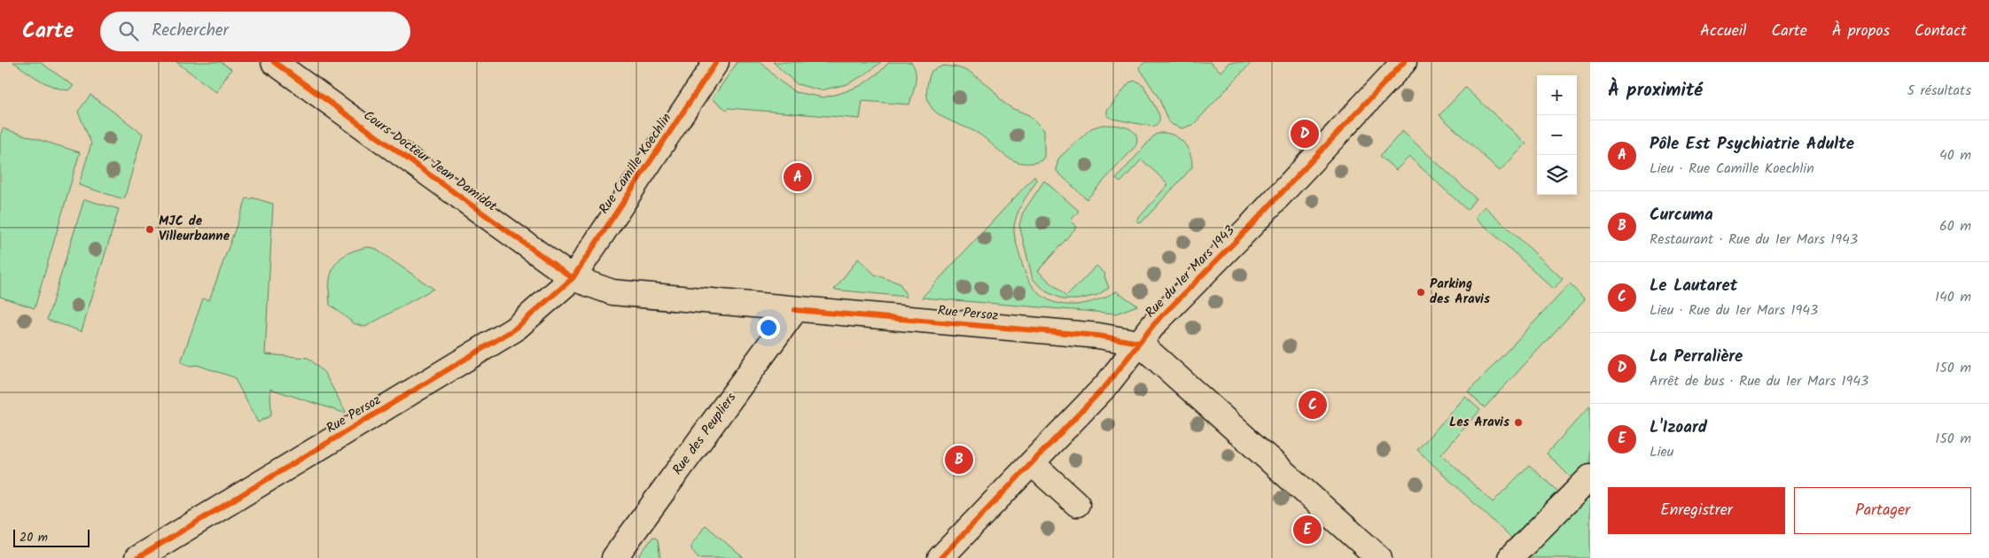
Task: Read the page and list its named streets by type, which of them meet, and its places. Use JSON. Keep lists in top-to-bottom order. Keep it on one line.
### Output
{"streets":{"street":["Cours Docteur Jean Damidot","Rue Camille Koechlin","Rue du 1er Mars 1943","Rue Persoz","Rue des Peupliers"]},"crossings":[["Cours Docteur Jean Damidot","Rue Camille Koechlin"],["Cours Docteur Jean Damidot","Rue Persoz"],["Rue Camille Koechlin","Rue Persoz"],["Rue du 1er Mars 1943","Rue Persoz"],["Rue Persoz","Rue des Peupliers"]],"places":["MJC de Villeurbanne","Parking des Aravis","Les Aravis"],"scale_bar":"20 m","page":{"header":"Carte","search":"Rechercher","nav":["Accueil","Carte","À propos","Contact"],"heading":["À proximité","5 résultats"],"map_buttons":["+","−"],"pins":["D","A","C","B","E"],"list":[{"mark":"A","name":"Pôle Est Psychiatrie Adulte","note":"Lieu · Rue Camille Koechlin","value":"40 m"},{"mark":"B","name":"Curcuma","note":"Restaurant · Rue du 1er Mars 1943","value":"60 m"},{"mark":"C","name":"Le Lautaret","note":"Lieu · Rue du 1er Mars 1943","value":"140 m"},{"mark":"D","name":"La Perralière","note":"Arrêt de bus · Rue du 1er Mars 1943","value":"150 m"},{"mark":"E","name":"L'Izoard","note":"Lieu","value":"150 m"}],"buttons":["Enregistrer","Partager"],"scale":"20 m"}}
